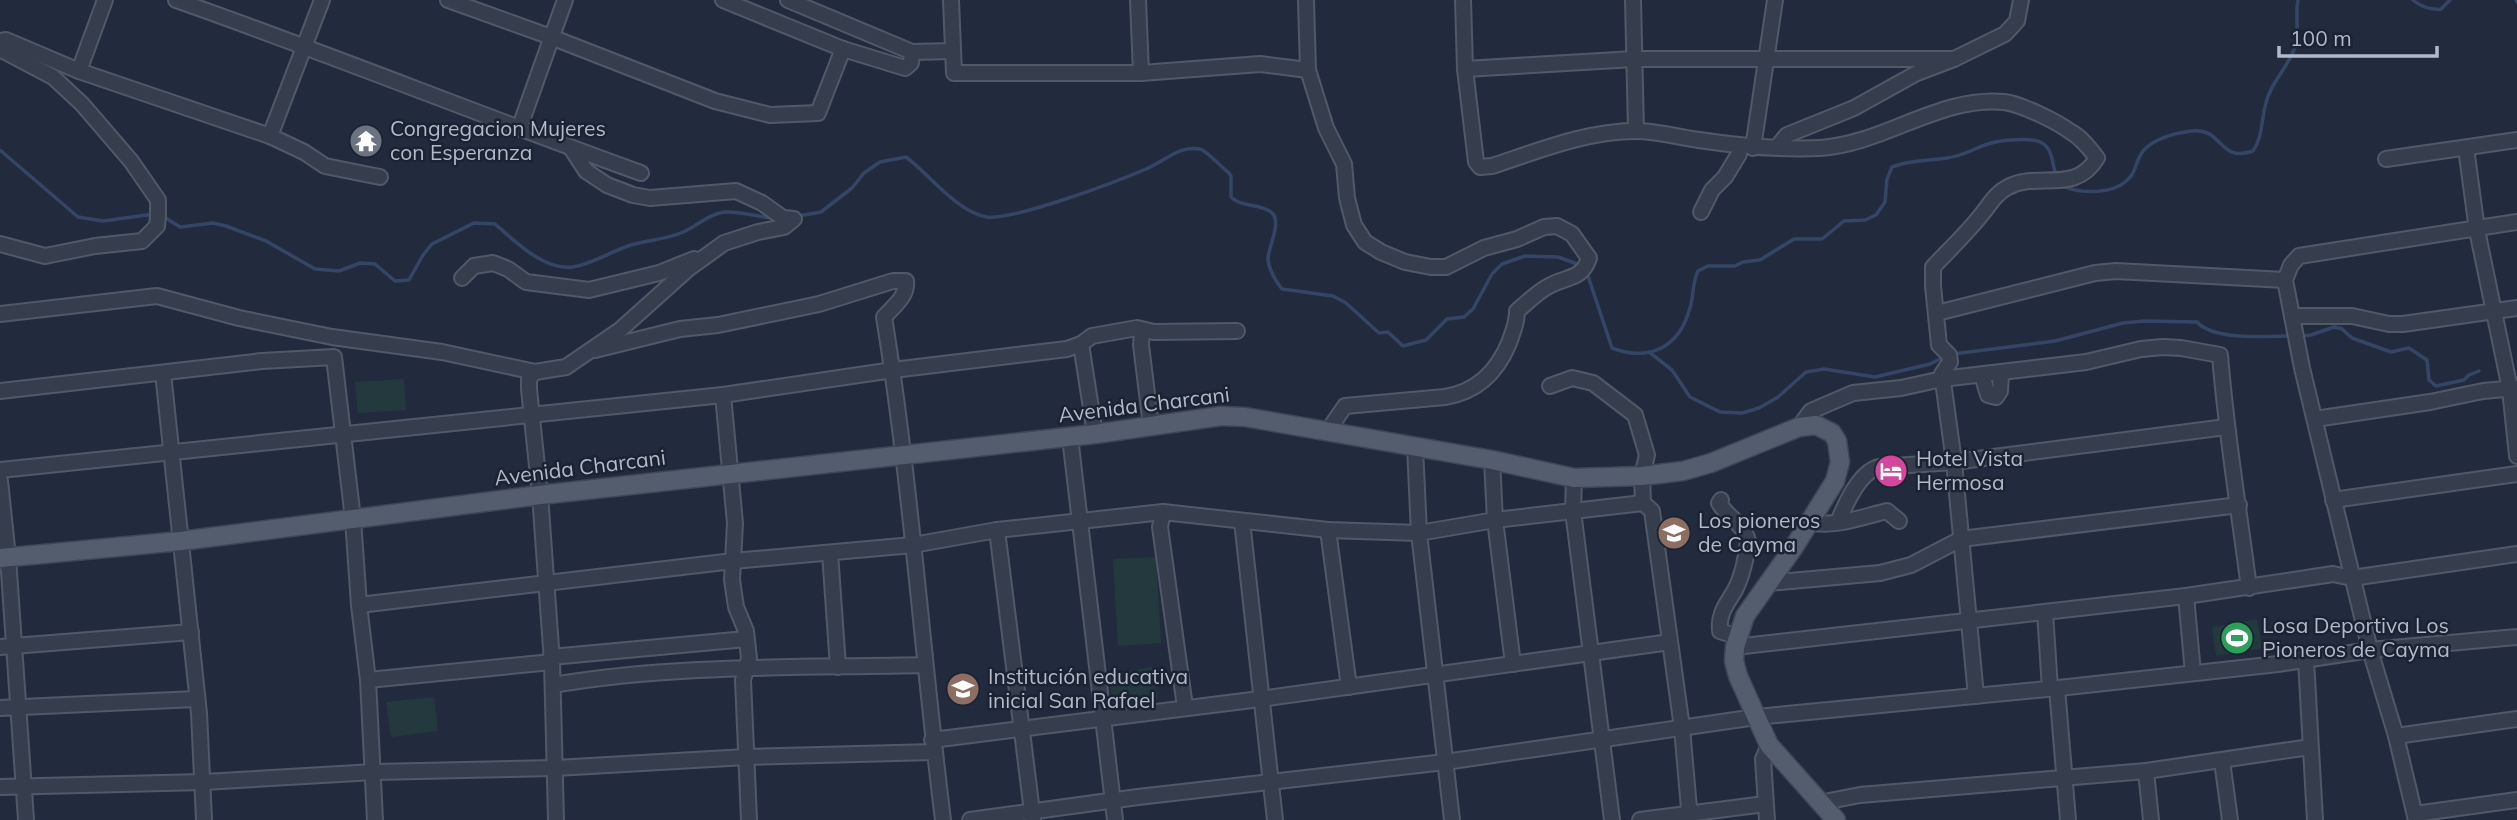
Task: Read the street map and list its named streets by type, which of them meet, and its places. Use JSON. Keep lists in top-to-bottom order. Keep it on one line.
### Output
{"streets":{"main road":["Avenida Charcani"]},"places":{"temple":["Congregacion Mujeres con Esperanza"],"hotel":["Hotel Vista Hermosa"],"school or university":["Los pioneros de Cayma","Institución educativa inicial San Rafael"],"sports":["Losa Deportiva Los Pioneros de Cayma"]},"scale_bar":"100 m"}
